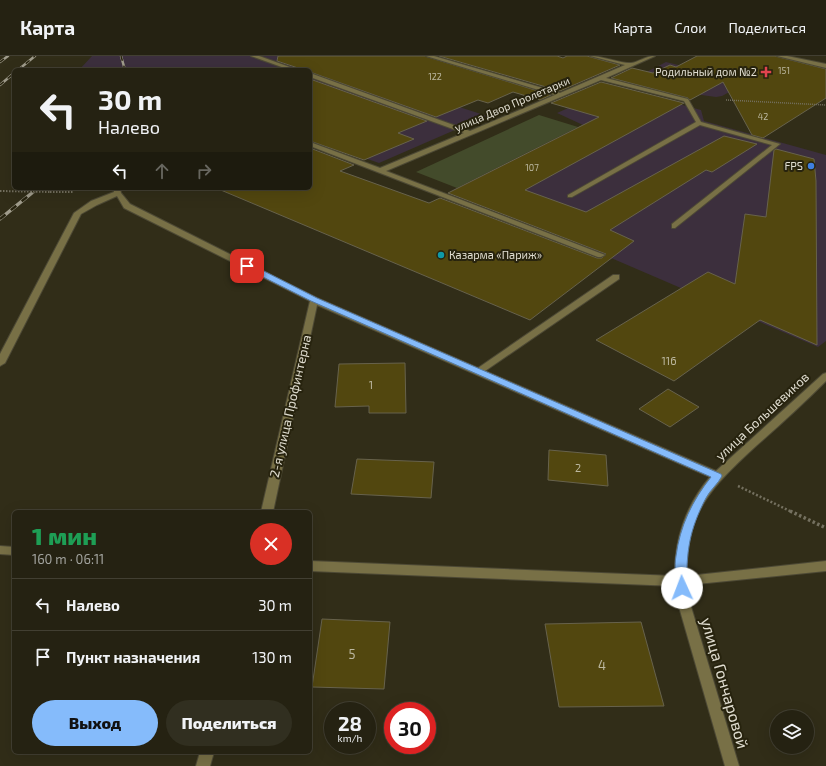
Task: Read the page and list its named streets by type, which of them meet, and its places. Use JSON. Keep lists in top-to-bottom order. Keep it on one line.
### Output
{"streets":{"street":["улица Двор Пролетарки","2-я улица Профинтерна","улица Большевиков","улица Гончаровой"]},"crossings":[["улица Большевиков","улица Гончаровой"]],"places":{"health":["Родильный дом №2"],"other":["FPS","Казарма «Париж»"]},"house_numbers":["151","122","42","107","116","1","2","5","4"],"page":{"header":"Карта","nav":["Карта","Слои","Поделиться"],"turn":["30 m","Налево"],"heading":["1 мин","160 m · 06:11"],"list":[{"name":"Налево","value":"30 m"},{"name":"Пункт назначения","value":"130 m"}],"buttons":["Выход","Поделиться"],"speed":"28 km/h","limit":"30"}}
